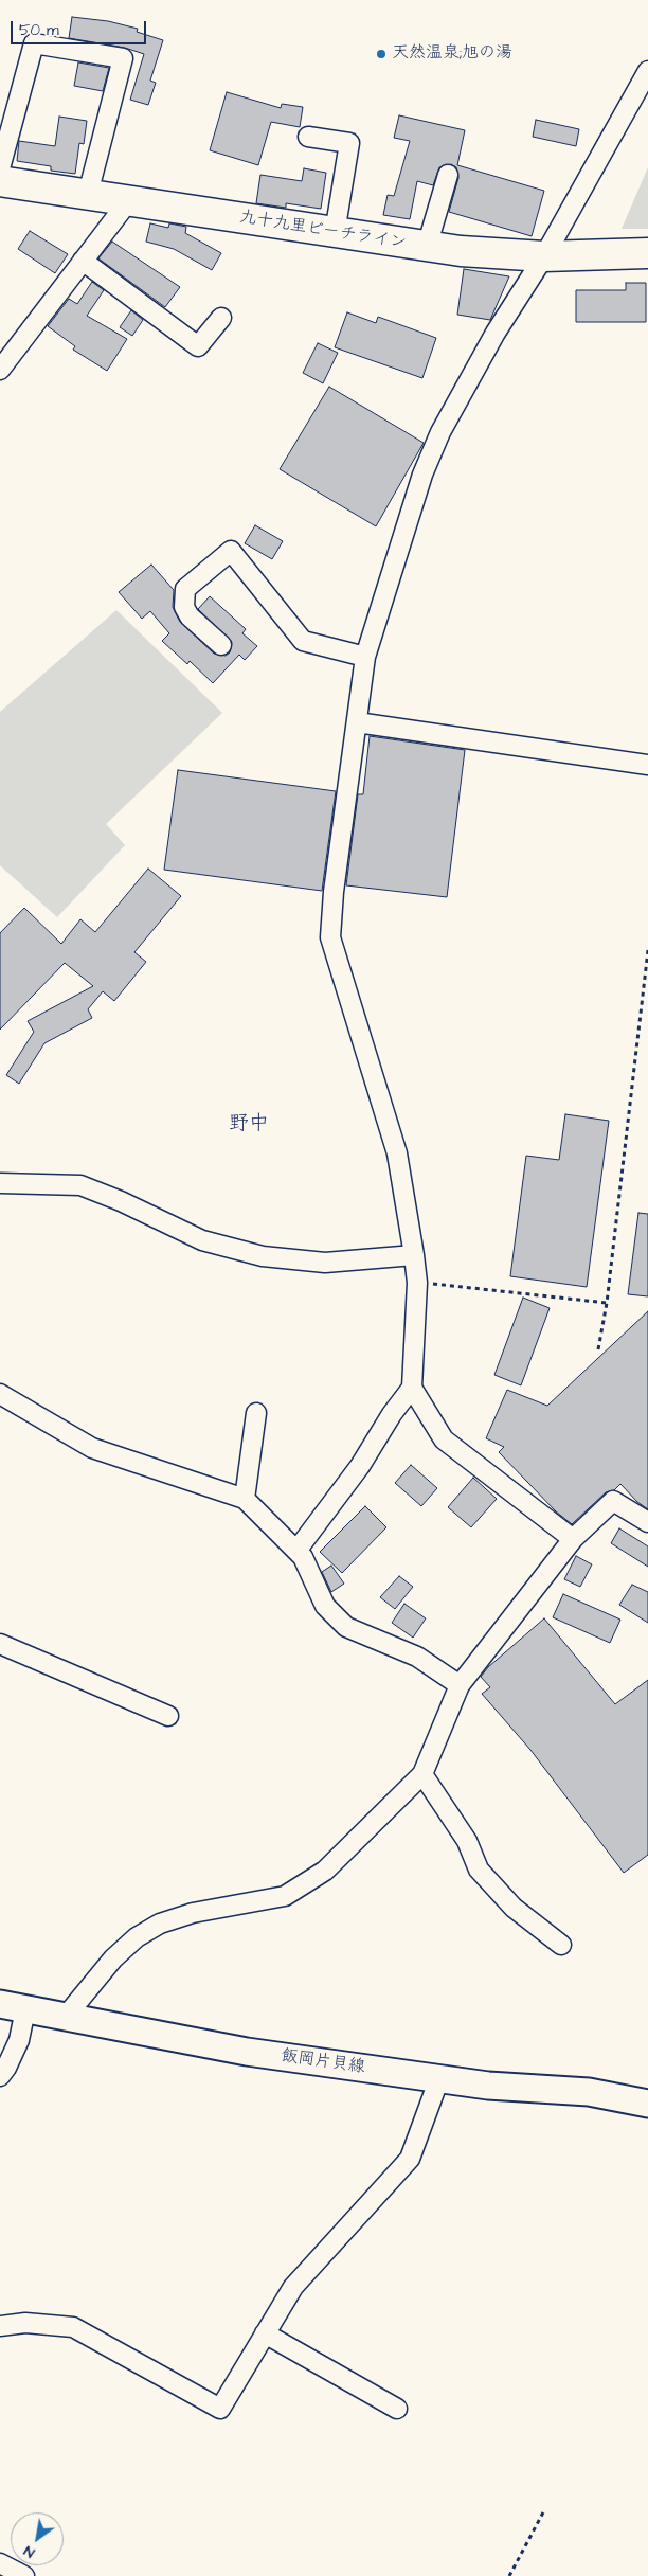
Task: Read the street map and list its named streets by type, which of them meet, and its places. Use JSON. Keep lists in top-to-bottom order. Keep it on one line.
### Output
{"streets":{"main road":["九十九里ビーチライン","飯岡片貝線"]},"districts":["野中"],"places":["天然温泉;旭の湯"],"scale_bar":"50 m","north":"bottom left"}
